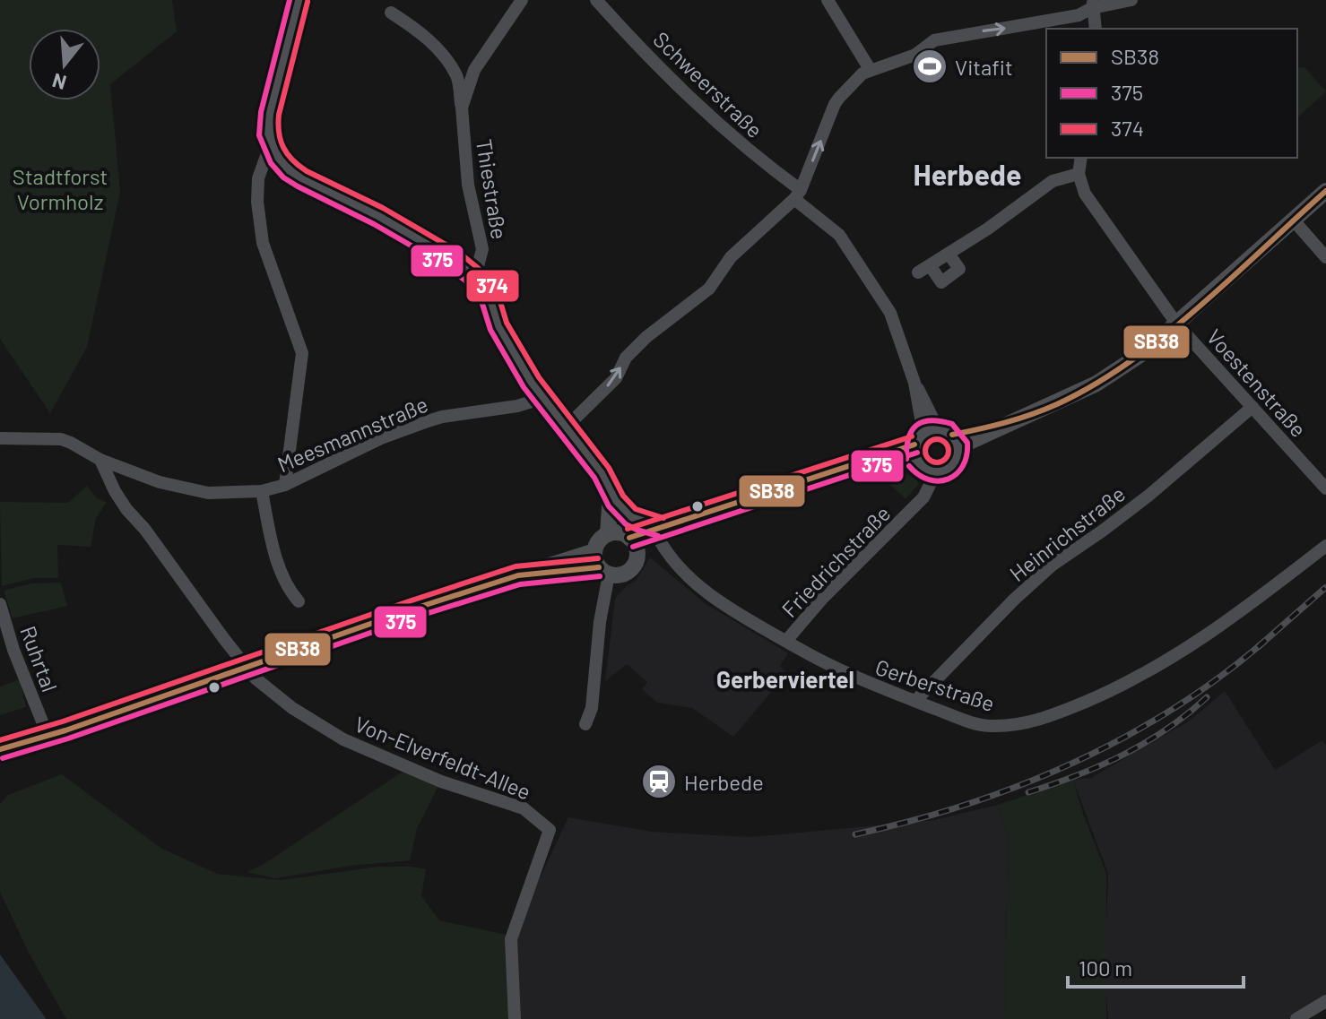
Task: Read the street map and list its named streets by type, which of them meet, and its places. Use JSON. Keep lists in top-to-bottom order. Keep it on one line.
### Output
{"streets":{"street":["Schweerstraße","Thiestraße","Voestenstraße","Meesmannstraße","Heinrichstraße","Friedrichstraße","Ruhrtal","Gerberstraße","Von-Elverfeldt-Allee"]},"crossings":[["Voestenstraße","Heinrichstraße"],["Meesmannstraße","Von-Elverfeldt-Allee"],["Heinrichstraße","Gerberstraße"],["Friedrichstraße","Gerberstraße"]],"districts":["Herbede","Gerberviertel"],"parks":["Stadtforst Vormholz"],"places":{"sports":["Vitafit"],"station":["Herbede"]},"lines":["transit line 375","transit line 374","transit line SB38"],"legend":["SB38","375","374"],"scale_bar":"100 m","north":"bottom"}
